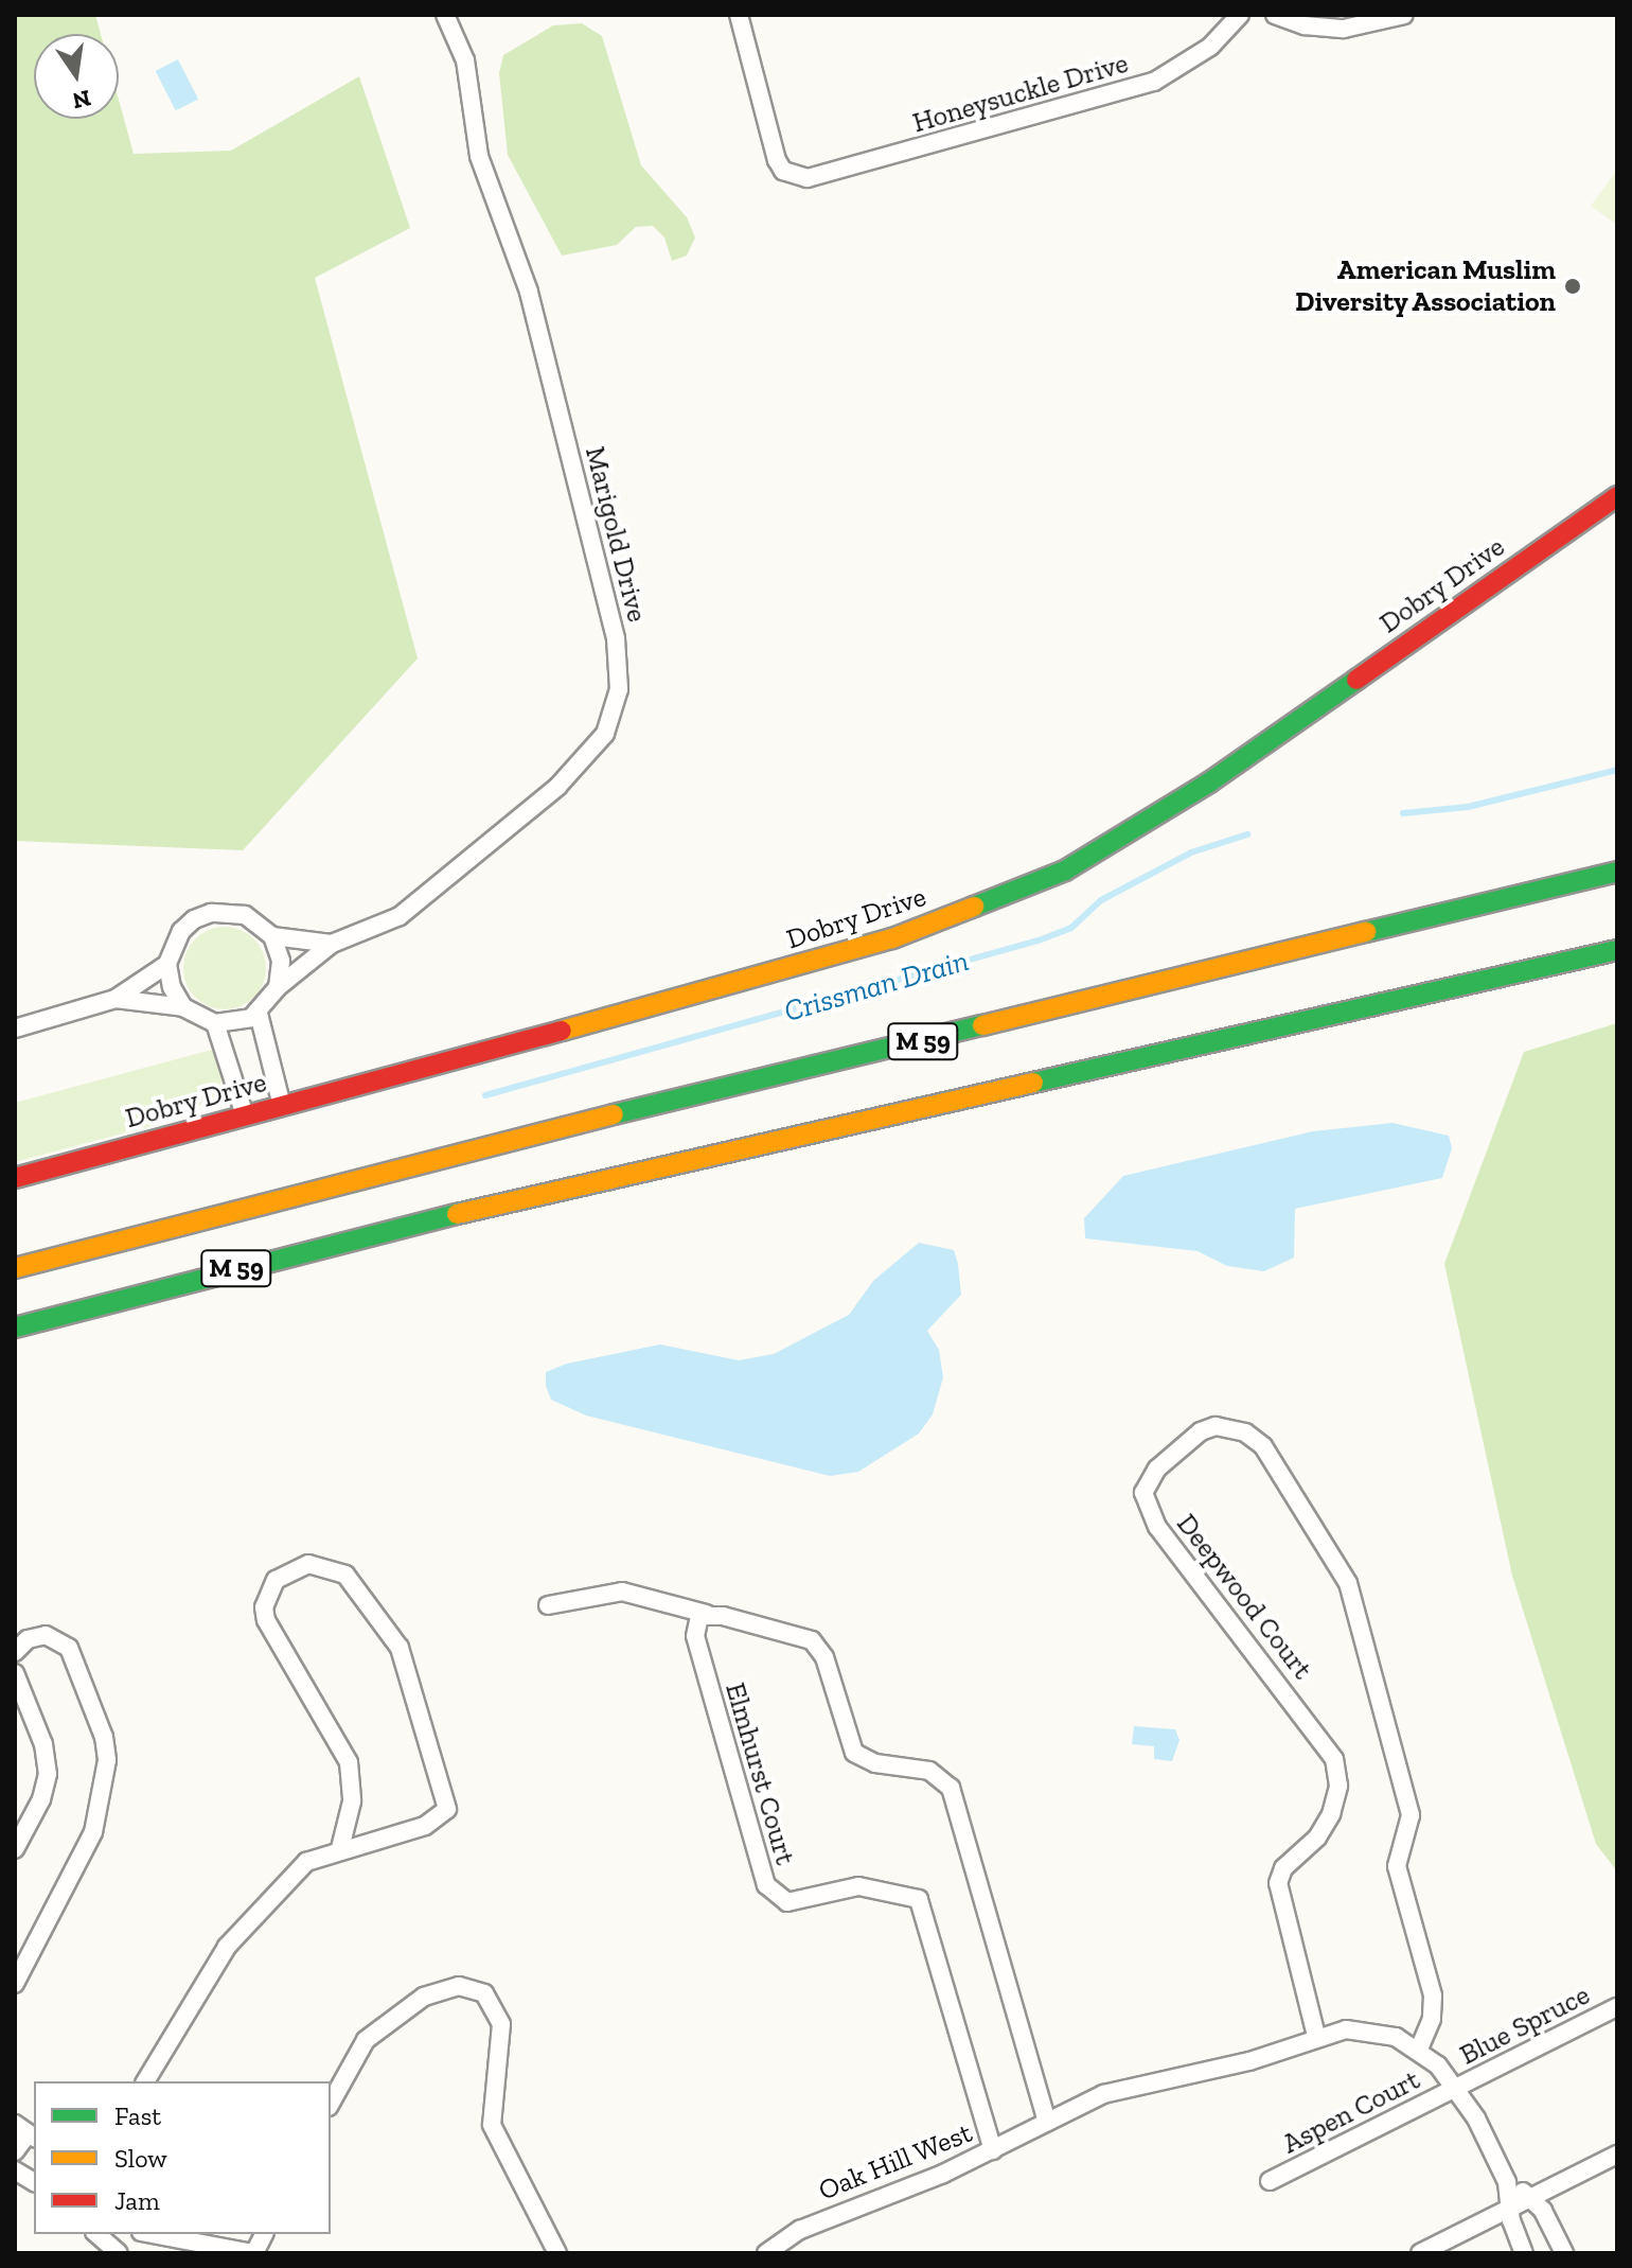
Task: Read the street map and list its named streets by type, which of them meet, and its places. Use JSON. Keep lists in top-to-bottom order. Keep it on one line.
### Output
{"streets":{"main road":["Dobry Drive","M 59"],"street":["Honeysuckle Drive","Marigold Drive","Deepwood Court","Elmhurst Court","Blue Spruce","Aspen Court","Oak Hill West"]},"crossings":[["Deepwood Court","Oak Hill West"],["Elmhurst Court","Oak Hill West"],["Blue Spruce","Aspen Court"]],"water":["Crissman Drain"],"places":["American Muslim Diversity Association"],"legend":["Fast","Slow","Jam"],"north":"bottom"}
